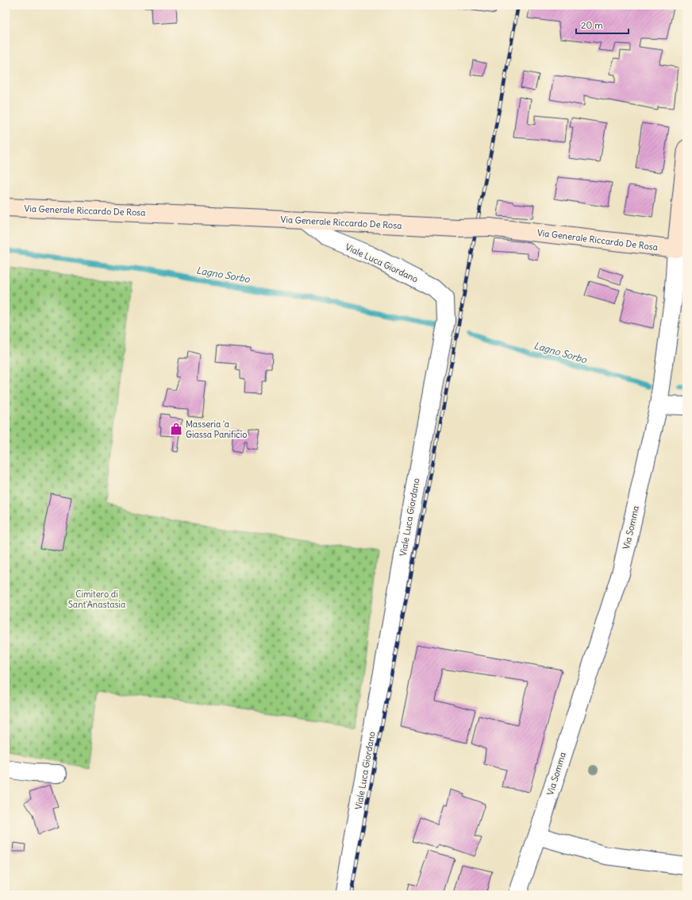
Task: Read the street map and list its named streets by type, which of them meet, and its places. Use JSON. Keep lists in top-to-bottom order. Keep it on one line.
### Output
{"streets":{"main road":["Via Generale Riccardo De Rosa","Via Somma"],"street":["Viale Luca Giordano"]},"crossings":[["Via Generale Riccardo De Rosa","Viale Luca Giordano"],["Via Generale Riccardo De Rosa","Via Somma"]],"water":["Lagno Sorbo"],"parks":["Cimitero di Sant'Anastasia"],"places":{"shop":["Masseria 'a Giassa Panificio"]},"scale_bar":"20 m"}
